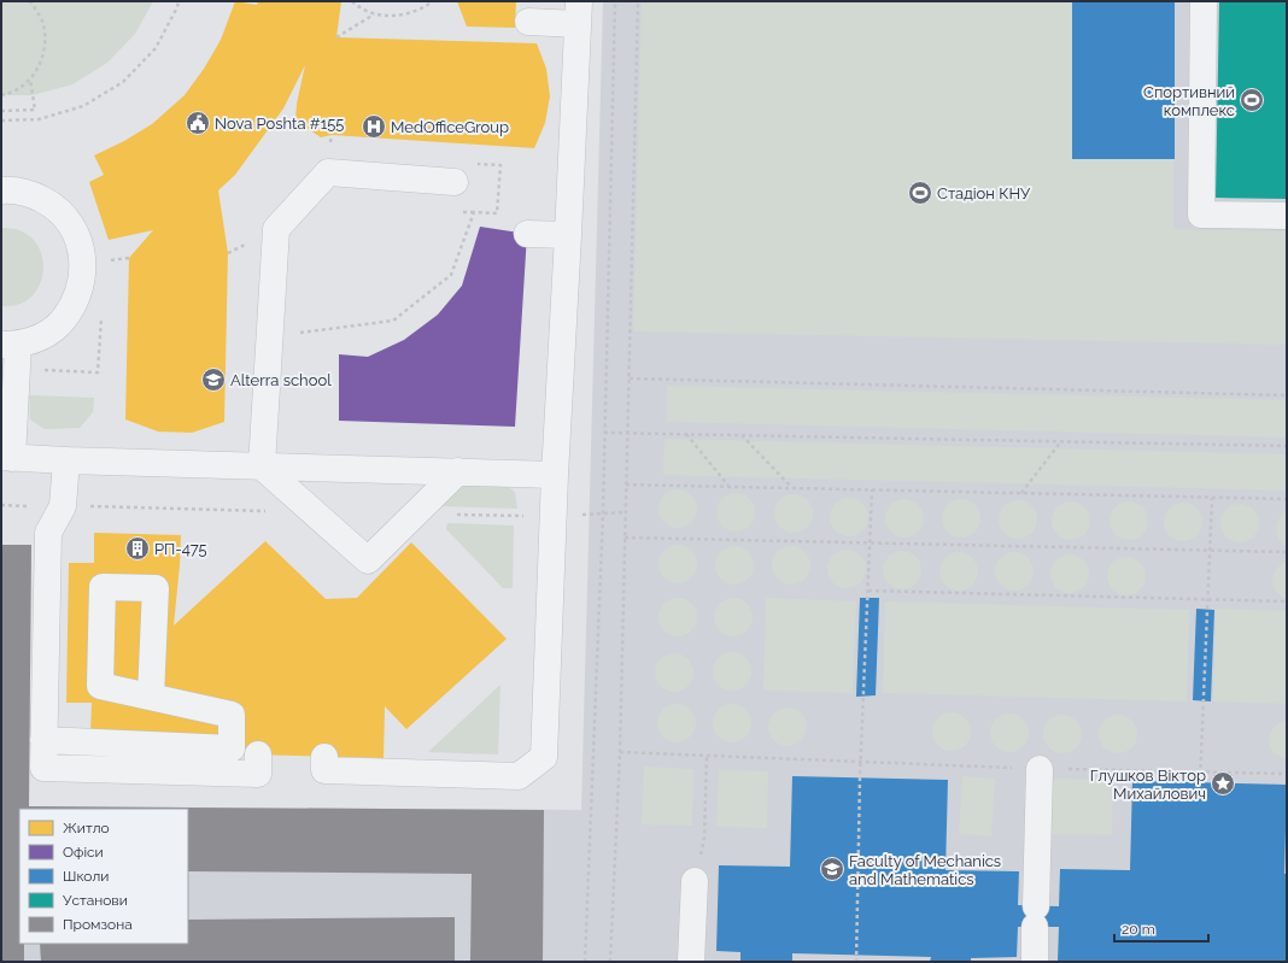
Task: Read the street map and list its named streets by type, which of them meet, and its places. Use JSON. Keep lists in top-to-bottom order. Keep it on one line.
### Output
{"places":{"sports":["Спортивний комплекс","Стадіон КНУ"],"public building":["Nova Poshta #155"],"hospital":["MedOfficeGroup"],"school or university":["Alterra school","Faculty of Mechanics and Mathematics"],"building":["РП-475"],"place":["Глушков Віктор Михайлович"]},"legend":["Житло","Офіси","Школи","Установи","Промзона"],"scale_bar":"20 m"}
